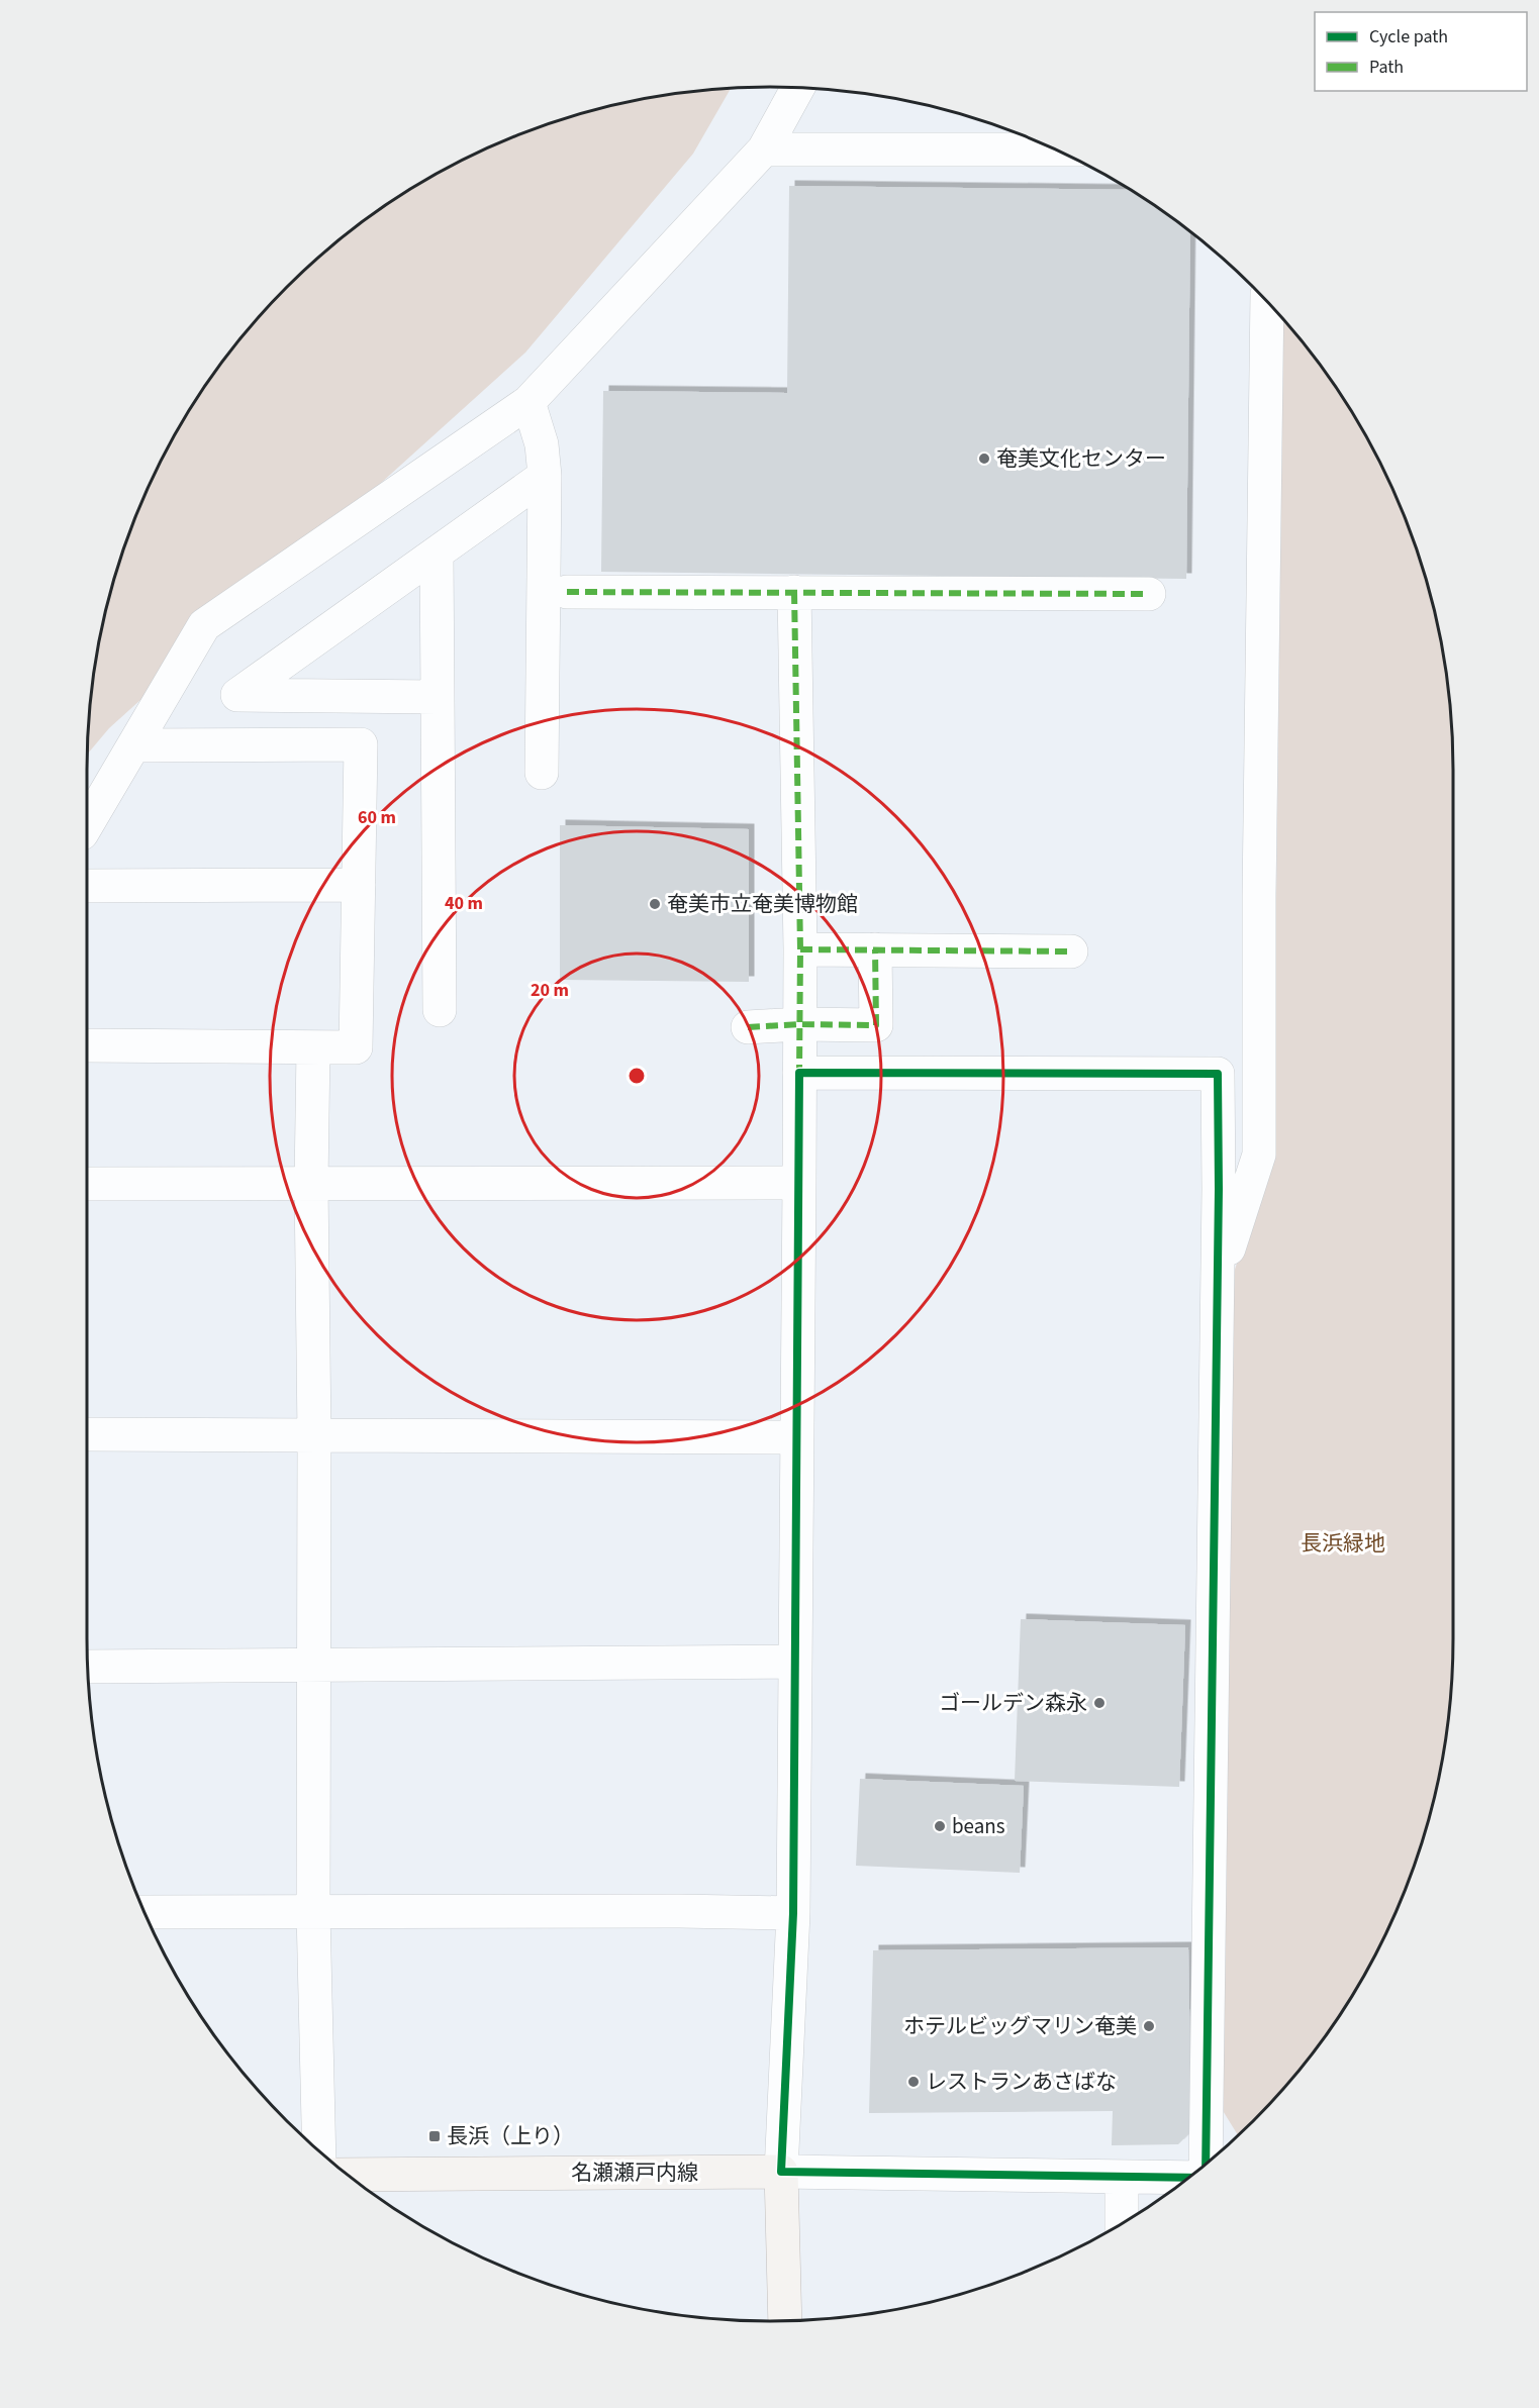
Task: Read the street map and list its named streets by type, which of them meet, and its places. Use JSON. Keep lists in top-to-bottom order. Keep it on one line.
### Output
{"streets":{"main road":["名瀬瀬戸内線"]},"parks":["長浜緑地"],"places":{"other":["奄美文化センター","奄美市立奄美博物館","ゴールデン森永","beans","ホテルビッグマリン奄美","レストランあさばな"],"transit":["長浜（上り）"]},"legend":["Cycle path","Path"],"rings":["60 m","40 m","20 m"]}
